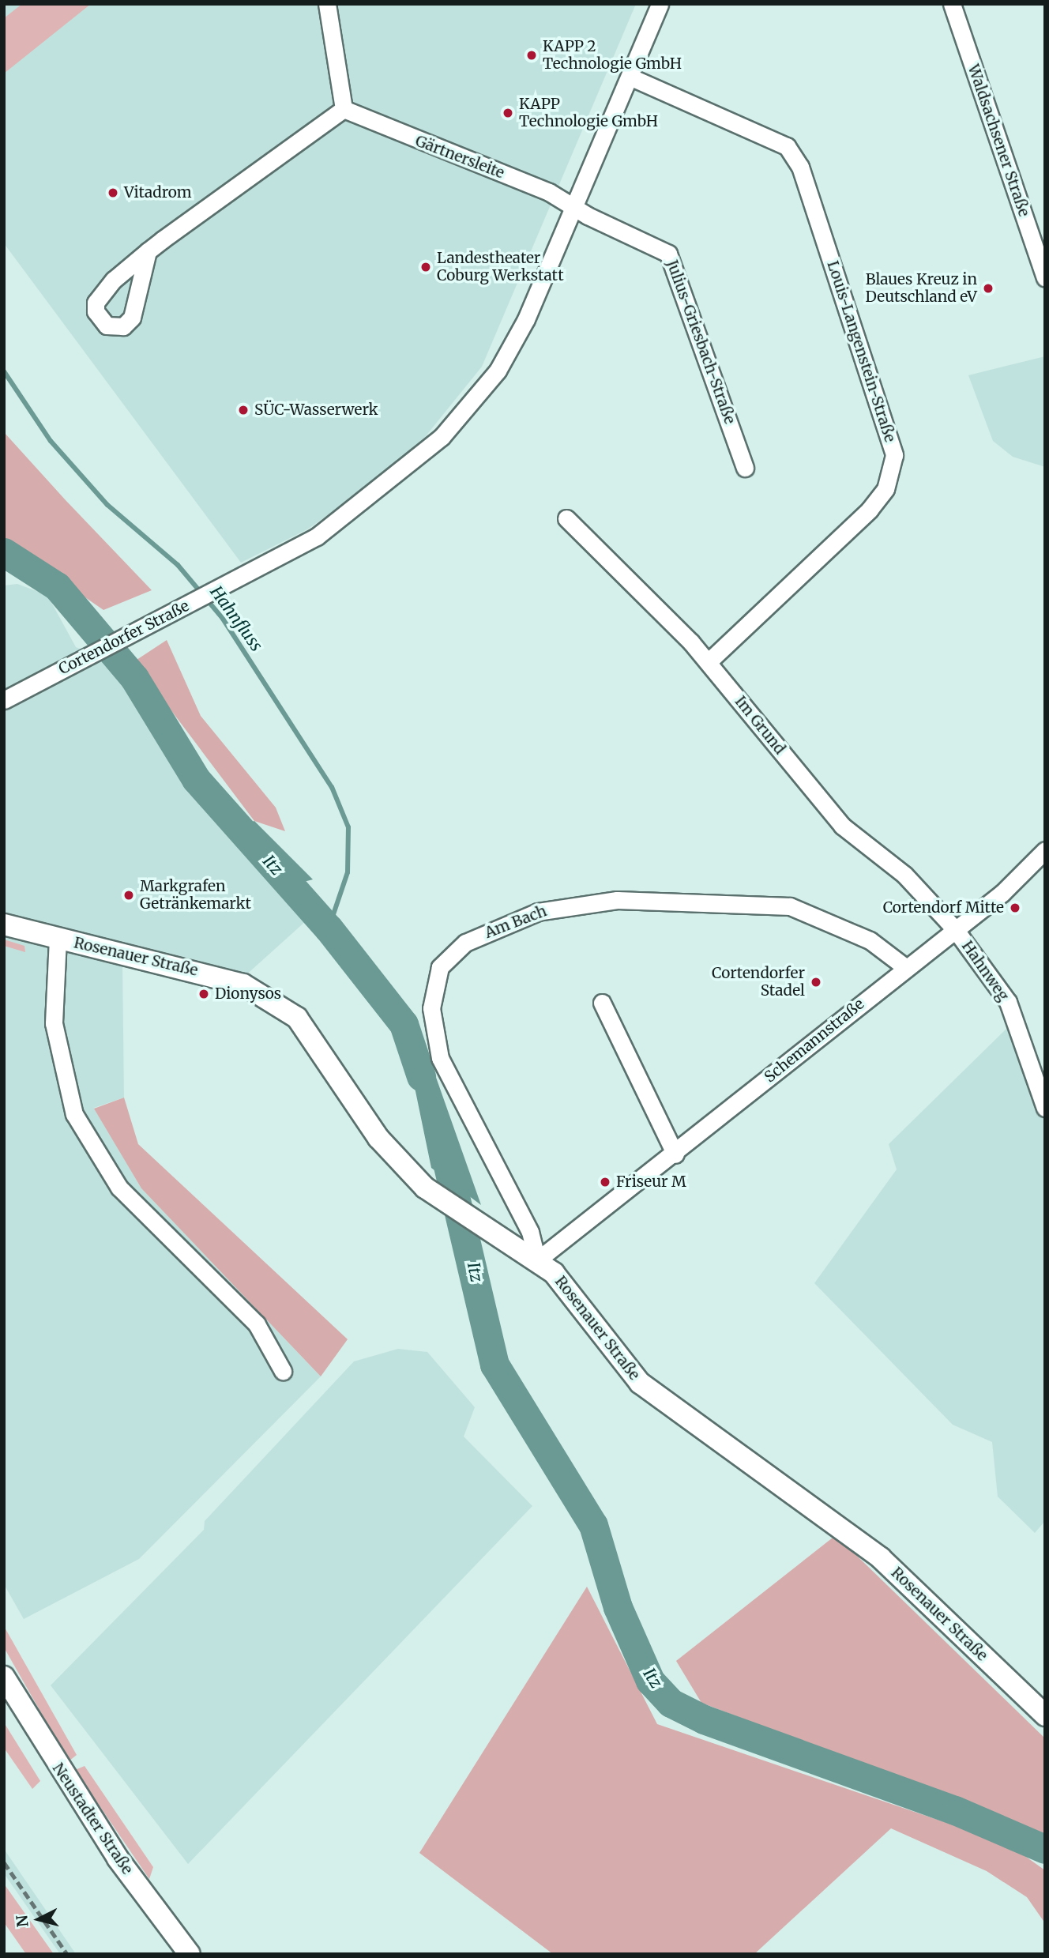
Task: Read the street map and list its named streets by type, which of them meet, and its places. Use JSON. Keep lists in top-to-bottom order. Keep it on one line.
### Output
{"streets":{"street":["Waldsachsener Straße","Gärtnersleite","Julius-Griesbach-Straße","Louis-Langenstein-Straße","Cortendorfer Straße","Im Grund","Am Bach","Rosenauer Straße","Hahnweg","Schemannstraße","Neustadter Straße"]},"crossings":[["Gärtnersleite","Julius-Griesbach-Straße"],["Gärtnersleite","Cortendorfer Straße"],["Julius-Griesbach-Straße","Cortendorfer Straße"],["Louis-Langenstein-Straße","Cortendorfer Straße"],["Louis-Langenstein-Straße","Im Grund"],["Im Grund","Hahnweg"],["Im Grund","Schemannstraße"],["Am Bach","Rosenauer Straße"],["Am Bach","Schemannstraße"],["Rosenauer Straße","Schemannstraße"],["Hahnweg","Schemannstraße"]],"water":["Hahnfluss","Itz"],"places":["KAPP 2 Technologie GmbH","KAPP Technologie GmbH","Vitadrom","Landestheater Coburg Werkstatt","Blaues Kreuz in Deutschland eV","SÜC-Wasserwerk","Markgrafen Getränkemarkt","Cortendorf Mitte","Cortendorfer Stadel","Dionysos","Friseur M"],"north":"left"}
